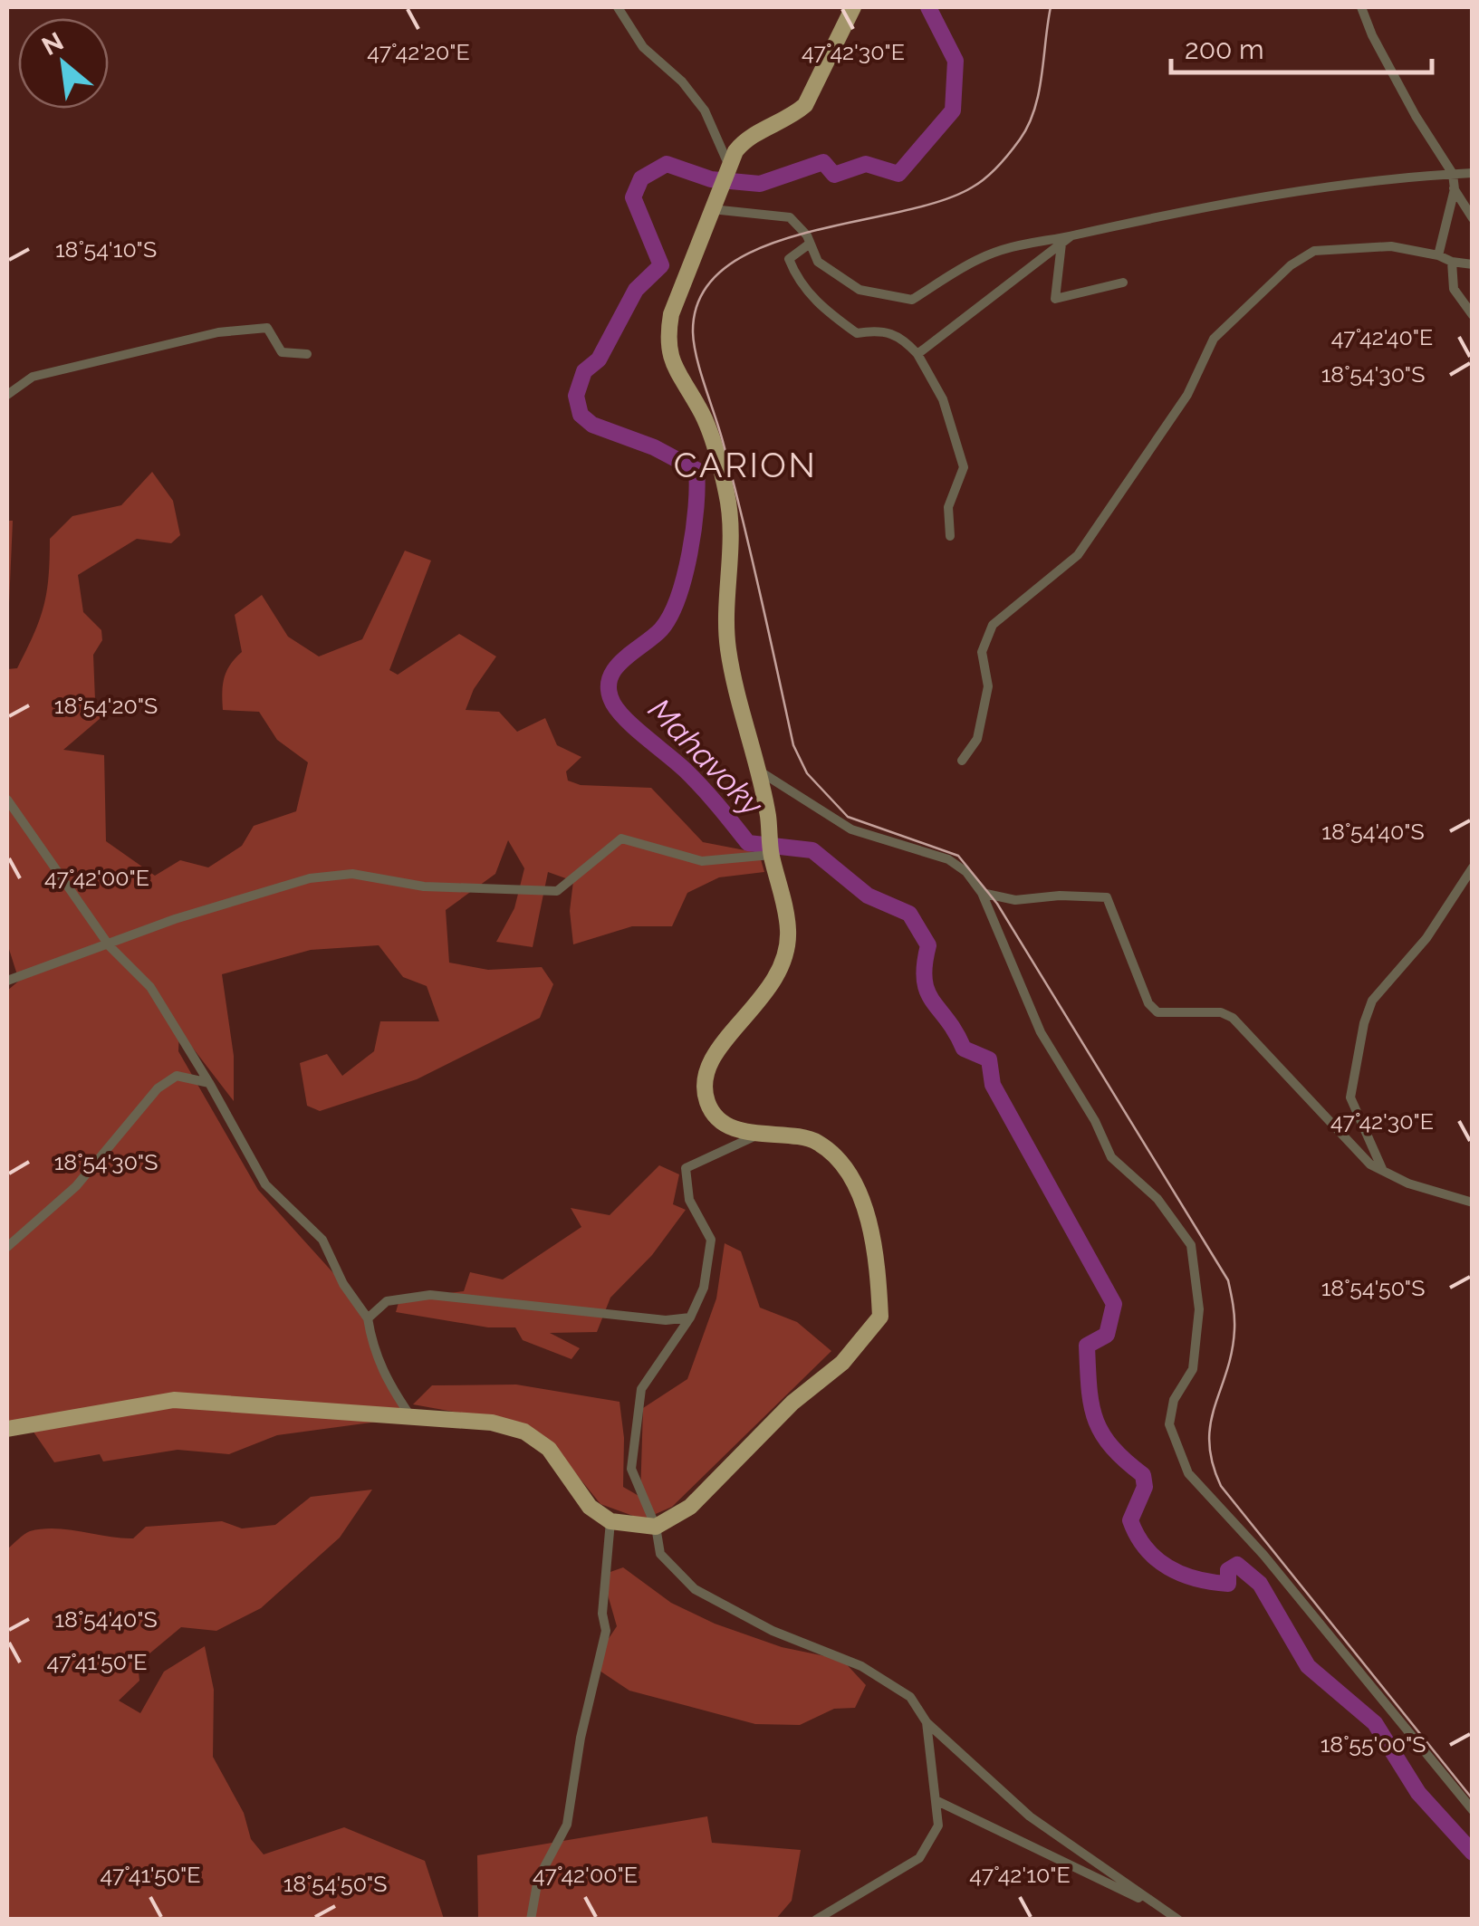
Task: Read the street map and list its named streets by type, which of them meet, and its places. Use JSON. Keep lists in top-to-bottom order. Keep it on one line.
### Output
{"districts":["CARION"],"water":["Mahavoky"],"scale_bar":"200 m","north":"top left","coordinates":["47°42'20\"E","47°42'30\"E","18°54'10\"S","47°42'40\"E","18°54'30\"S","18°54'20\"S","18°54'40\"S","47°42'00\"E","18°54'50\"S","47°41'50\"E","18°55'00\"S","47°42'10\"E"]}
